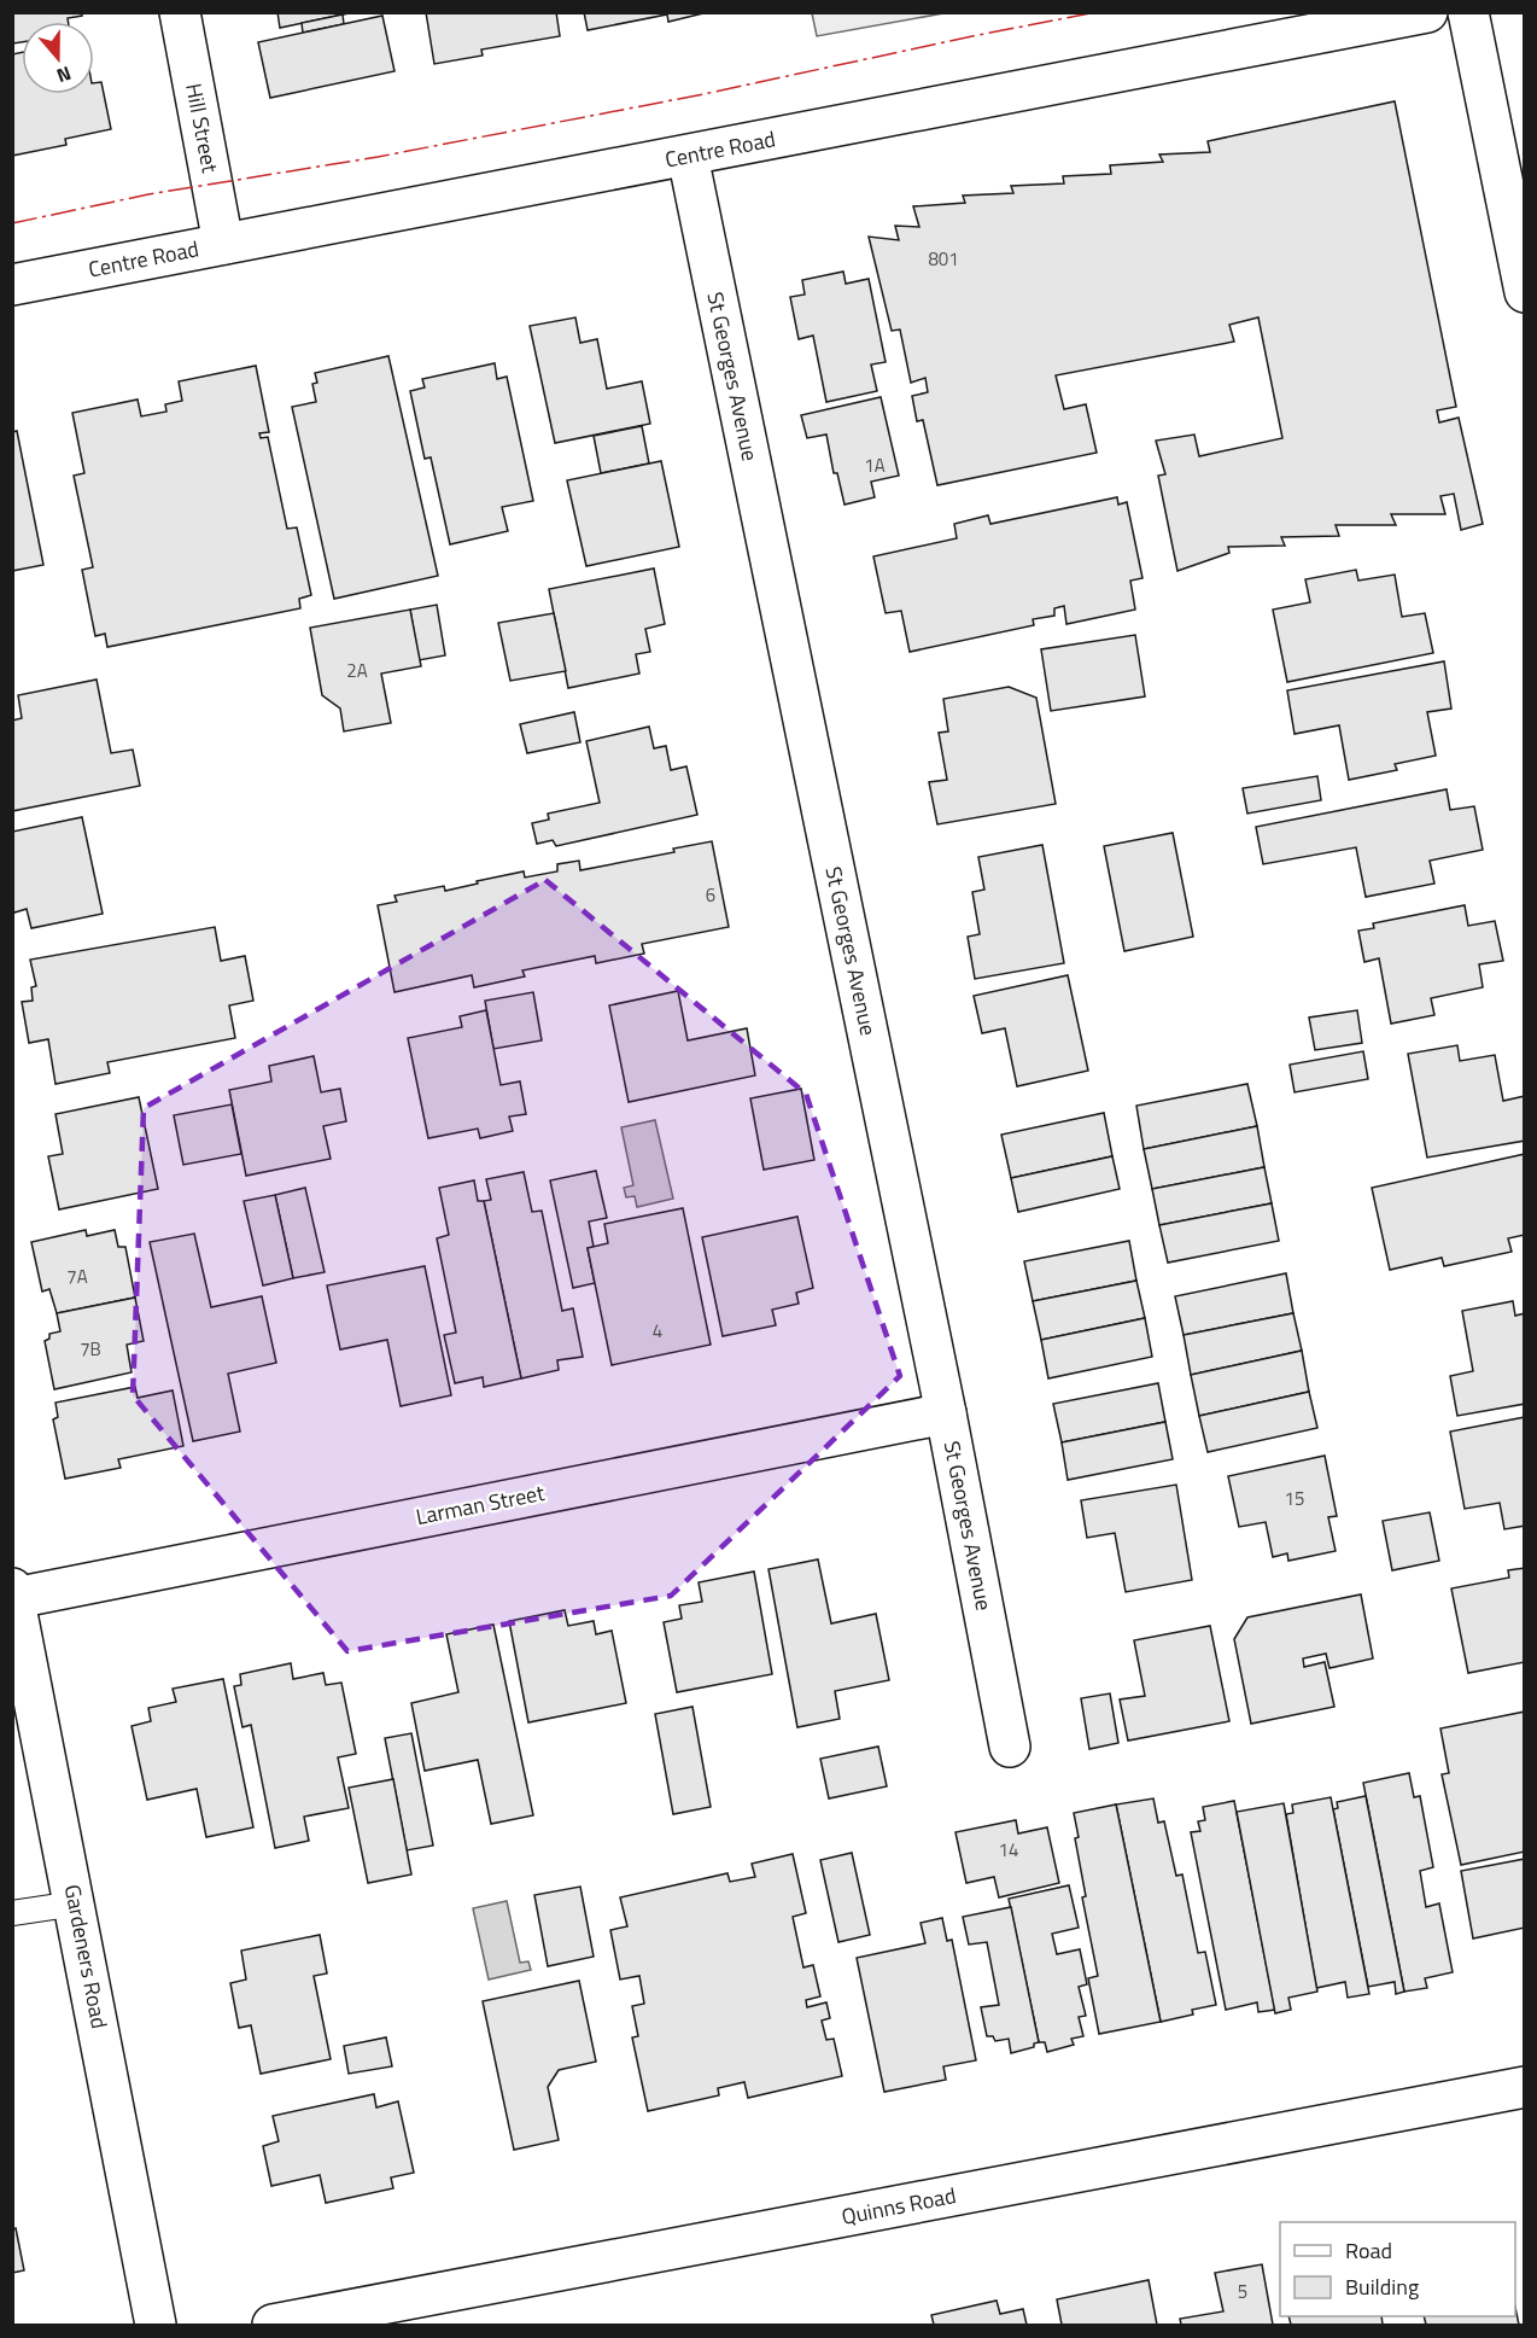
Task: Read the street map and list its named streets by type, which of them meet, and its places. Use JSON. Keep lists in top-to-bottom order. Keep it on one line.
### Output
{"streets":{"street":["Hill Street","Centre Road","St Georges Avenue","Larman Street","Gardeners Road","Quinns Road"]},"crossings":[["Hill Street","Centre Road"],["Centre Road","St Georges Avenue"],["St Georges Avenue","Larman Street"],["Larman Street","Gardeners Road"]],"house_numbers":["801","1A","2A","6","7A","4","7B","15","14","5"],"legend":["Road","Building"],"north":"bottom"}
